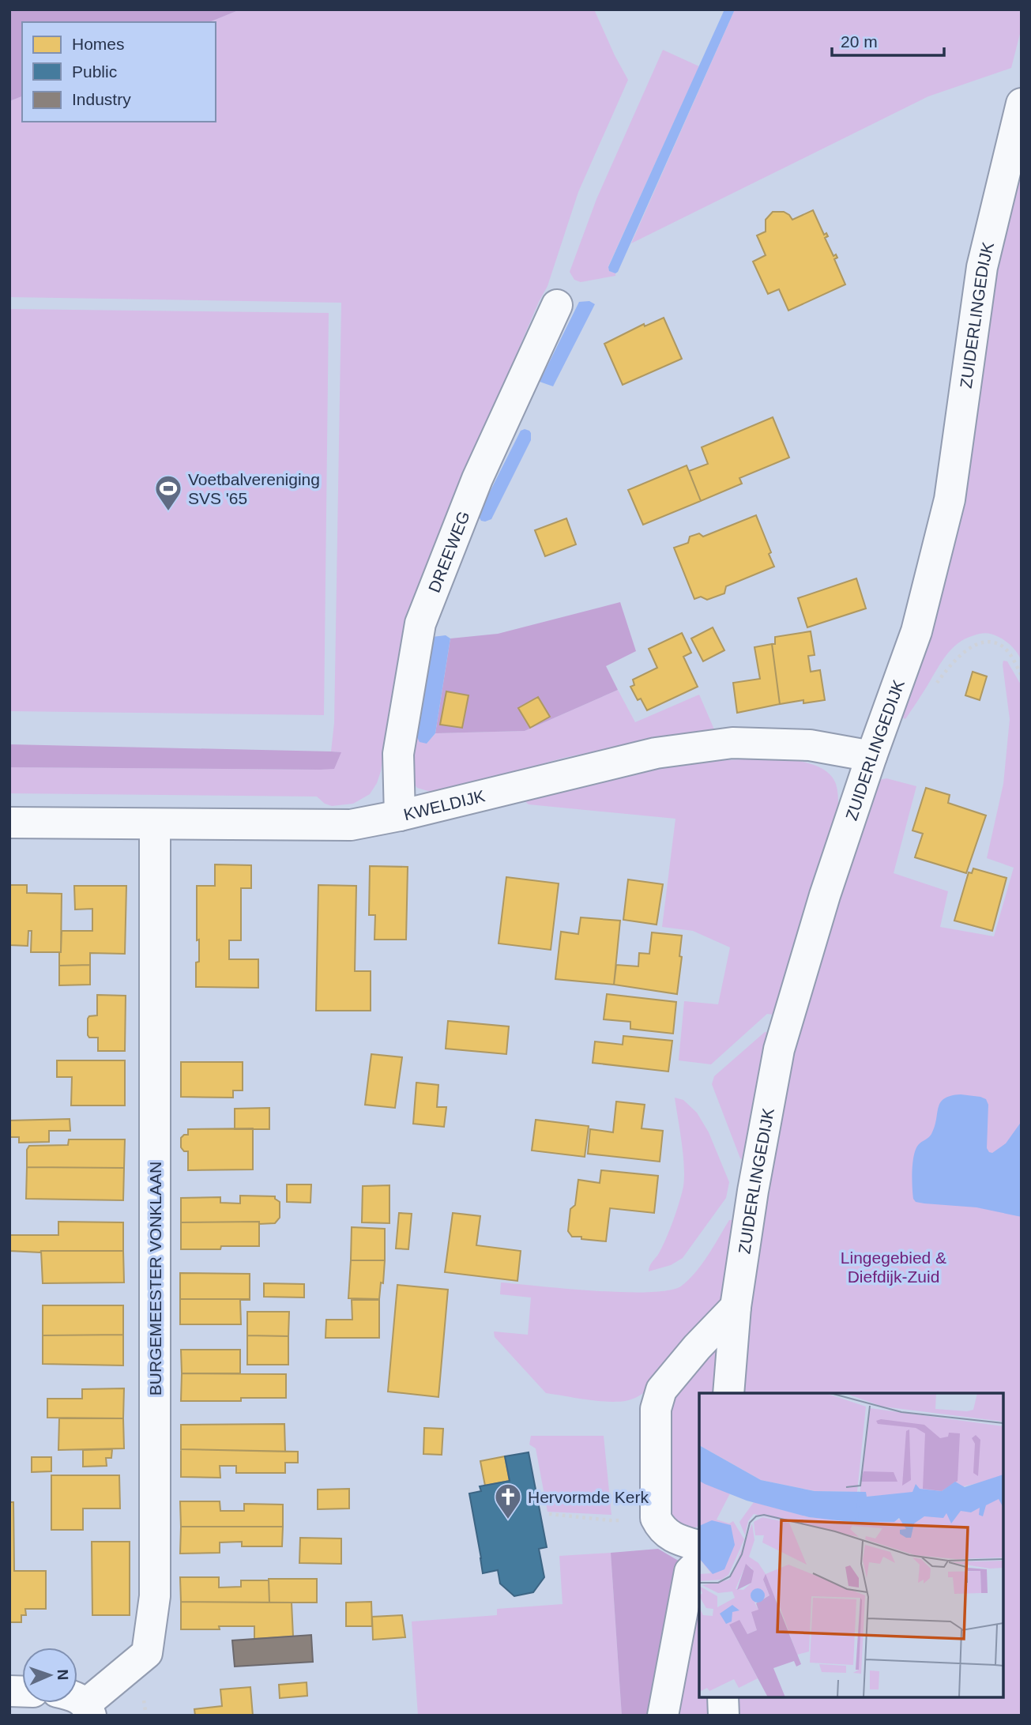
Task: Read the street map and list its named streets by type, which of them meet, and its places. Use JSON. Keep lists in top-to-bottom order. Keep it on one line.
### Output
{"streets":{"street":["ZUIDERLINGEDIJK","DREEWEG","KWELDIJK","BURGEMEESTER VONKLAAN"]},"crossings":[["ZUIDERLINGEDIJK","KWELDIJK"],["DREEWEG","KWELDIJK"],["KWELDIJK","BURGEMEESTER VONKLAAN"]],"parks":["Lingegebied & Diefdijk-Zuid"],"places":{"sports":["Voetbalvereniging SVS '65"],"church":["Hervormde Kerk"]},"legend":["Homes","Public","Industry"],"scale_bar":"20 m","north":"right"}
